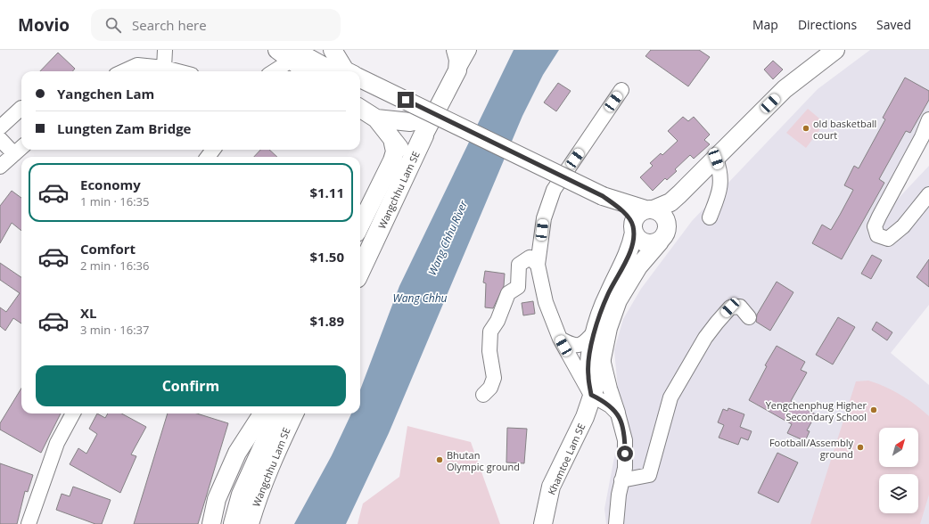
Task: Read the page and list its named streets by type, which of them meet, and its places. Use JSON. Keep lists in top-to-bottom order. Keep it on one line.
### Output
{"streets":{"highway":["Wangchhu Lam SE"],"main road":["Khamtoe Lam SE"]},"water":["Wang Chhu River","Wang Chhu"],"places":["old basketball court","Yengchenphug Higher Secondary School","Football/Assembly ground","Bhutan Olympic ground"],"north":"top right","page":{"header":"Movio","search":"Search here","nav":["Map","Directions","Saved"],"banner":["Yangchen Lam","Lungten Zam Bridge"],"list":[{"name":"Economy","note":"1 min · 16:35","value":"$1.11"},{"name":"Comfort","note":"2 min · 16:36","value":"$1.50"},{"name":"XL","note":"3 min · 16:37","value":"$1.89"}],"buttons":"Confirm"}}
